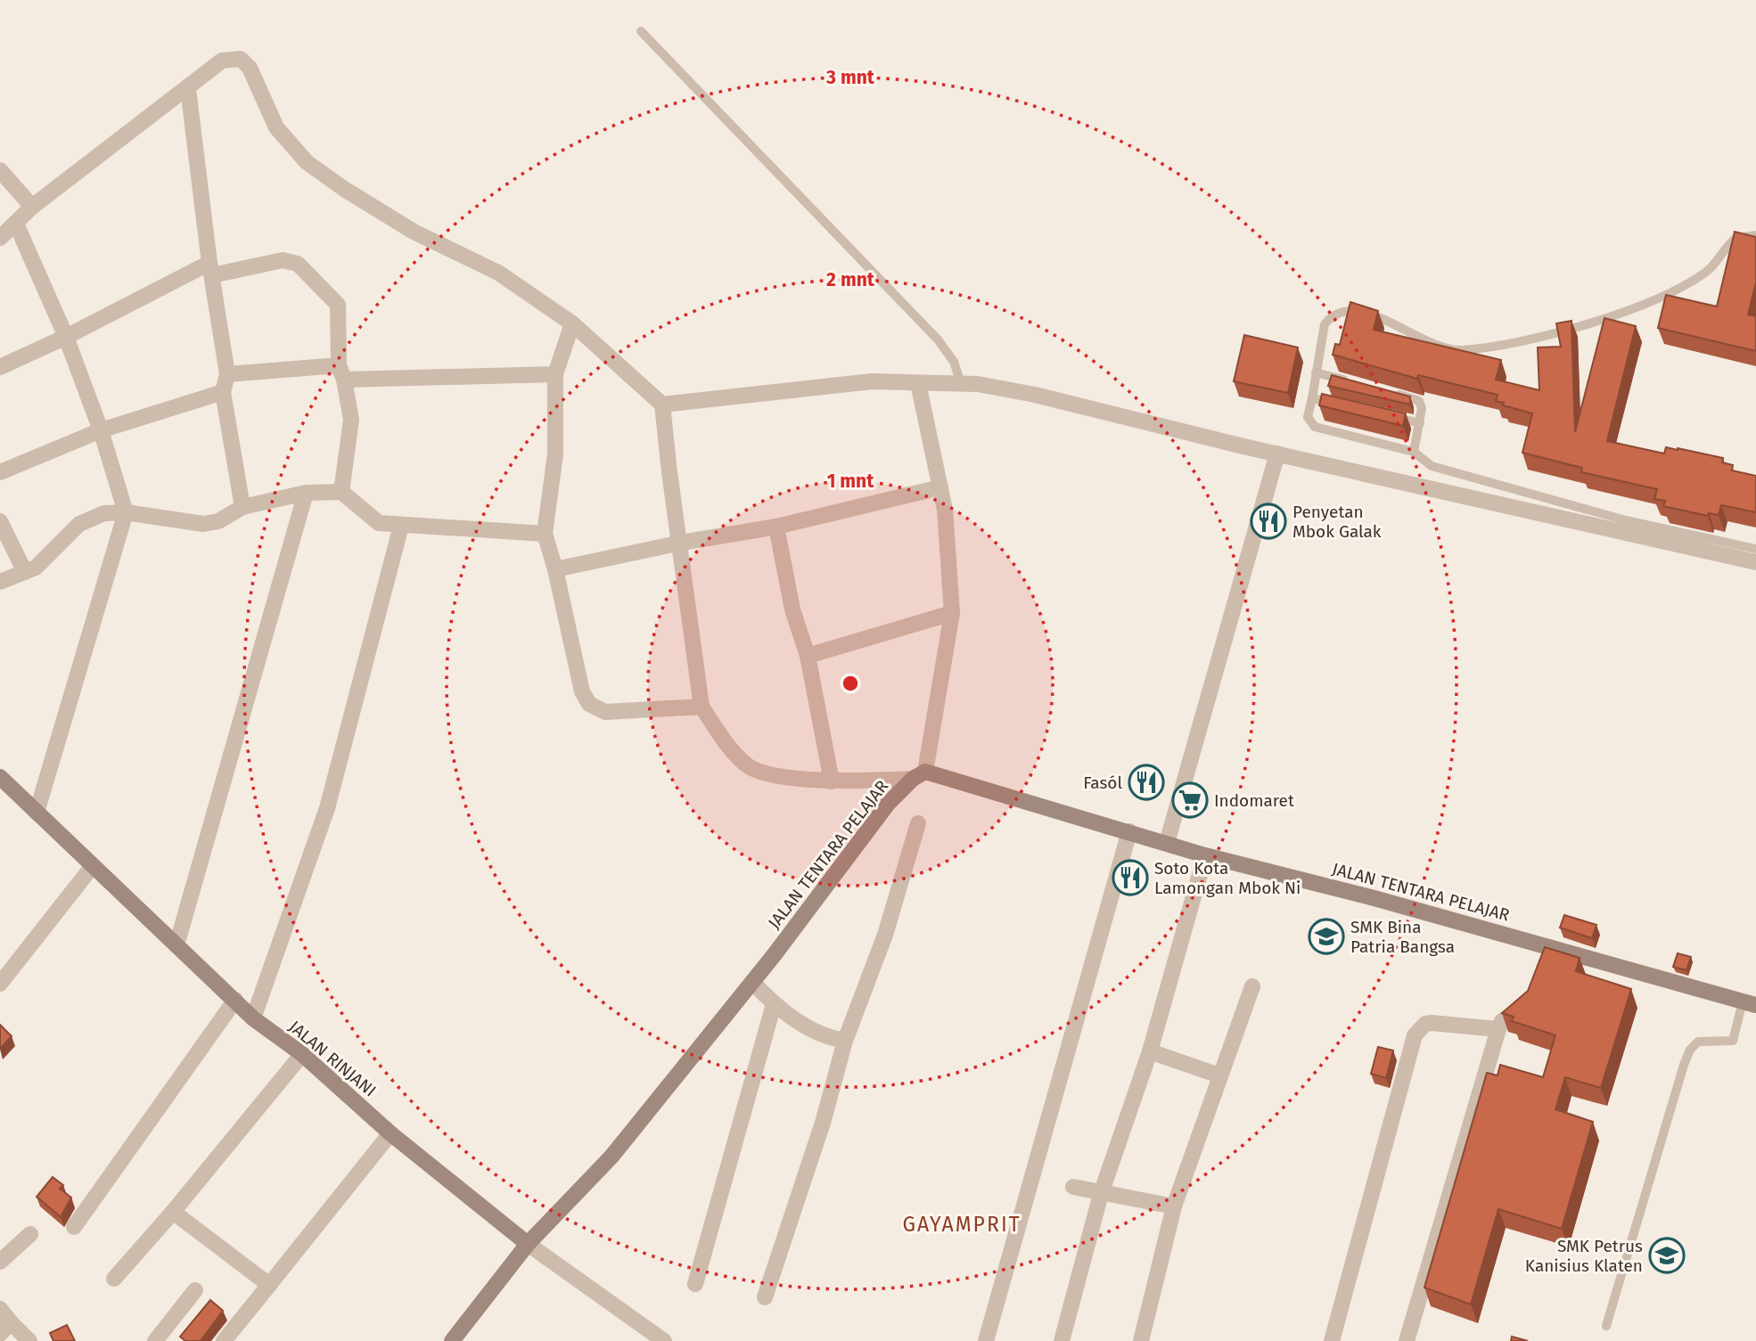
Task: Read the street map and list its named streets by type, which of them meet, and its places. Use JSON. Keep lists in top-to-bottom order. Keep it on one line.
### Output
{"streets":{"main road":["JALAN TENTARA PELAJAR","JALAN RINJANI"]},"crossings":[["JALAN TENTARA PELAJAR","JALAN RINJANI"]],"districts":["GAYAMPRIT"],"places":{"restaurant":["Penyetan Mbok Galak","Fasól","Soto Kota Lamongan Mbok Ni"],"supermarket":["Indomaret"],"school or university":["SMK Bina Patria Bangsa","SMK Petrus Kanisius Klaten"]},"rings":["3 mnt","2 mnt","1 mnt"]}
